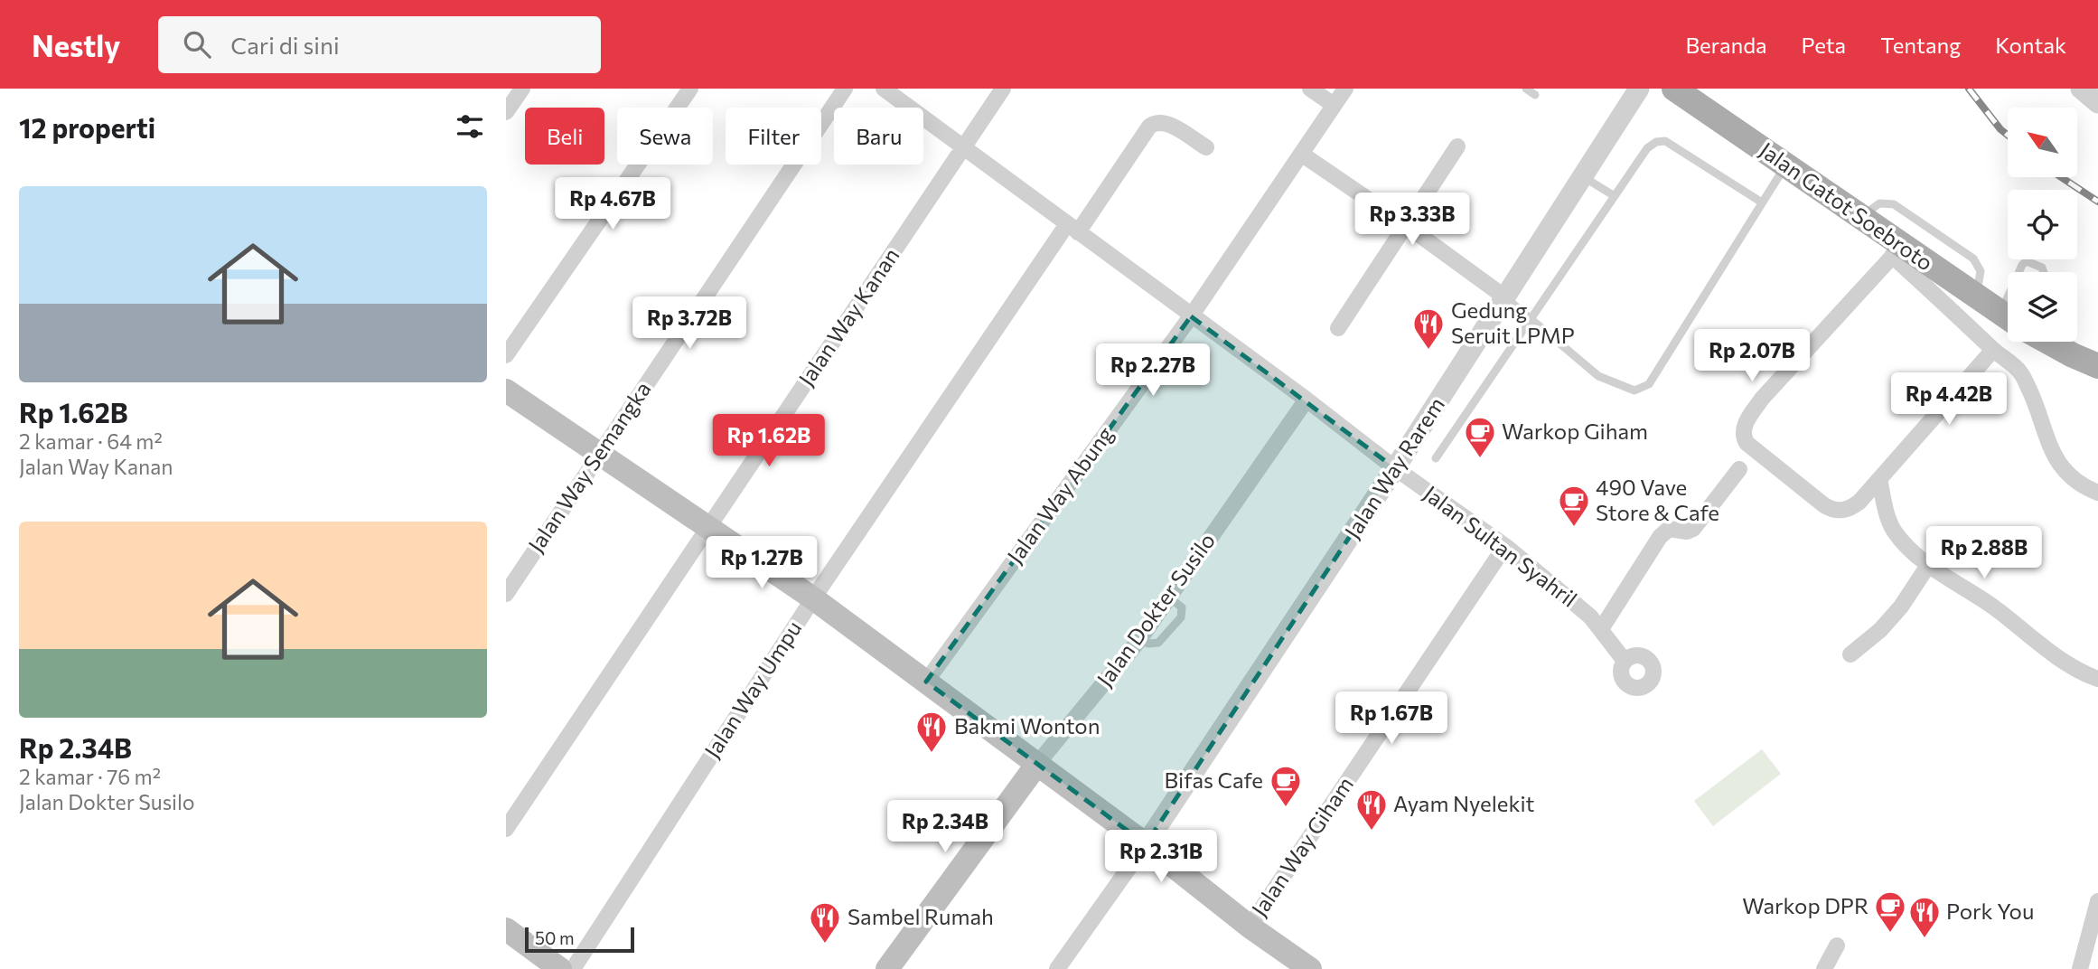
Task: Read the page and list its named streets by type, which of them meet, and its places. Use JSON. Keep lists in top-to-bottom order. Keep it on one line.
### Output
{"streets":{"main road":["Jalan Gatot Soebroto","Jalan Dokter Susilo"],"street":["Jalan Way Kanan","Jalan Way Semangka","Jalan Way Rarem","Jalan Way Abung","Jalan Sultan Syahril","Jalan Way Umpu","Jalan Way Giham"]},"crossings":[["Jalan Way Kanan","Jalan Sultan Syahril"],["Jalan Way Rarem","Jalan Sultan Syahril"],["Jalan Way Abung","Jalan Sultan Syahril"],["Jalan Sultan Syahril","Jalan Dokter Susilo"],["Jalan Sultan Syahril","Jalan Way Umpu"],["Jalan Sultan Syahril","Jalan Way Giham"]],"places":{"restaurant":["Gedung Seruit LPMP","Bakmi Wonton","Ayam Nyelekit","Pork You","Sambel Rumah"],"cafe":["Warkop Giham","490 Vave Store & Cafe","Bifas Cafe","Warkop DPR"]},"scale_bar":"50 m","north":"top left","page":{"header":"Nestly","search":"Cari di sini","nav":["Beranda","Peta","Tentang","Kontak"],"heading":"12 properti","chip":["Beli","Sewa","Filter","Baru"],"list":[{"name":"Rp 1.62B","note":"2 kamar · 64 m² · Jalan Way Kanan"},{"name":"Rp 2.34B","note":"2 kamar · 76 m² · Jalan Dokter Susilo"}],"price":["Rp 4.67B","Rp 3.33B","Rp 3.72B","Rp 2.07B","Rp 2.27B","Rp 4.42B","Rp 1.62B","Rp 2.88B","Rp 1.27B","Rp 1.67B","Rp 2.34B","Rp 2.31B"],"scale":"50 m"}}
